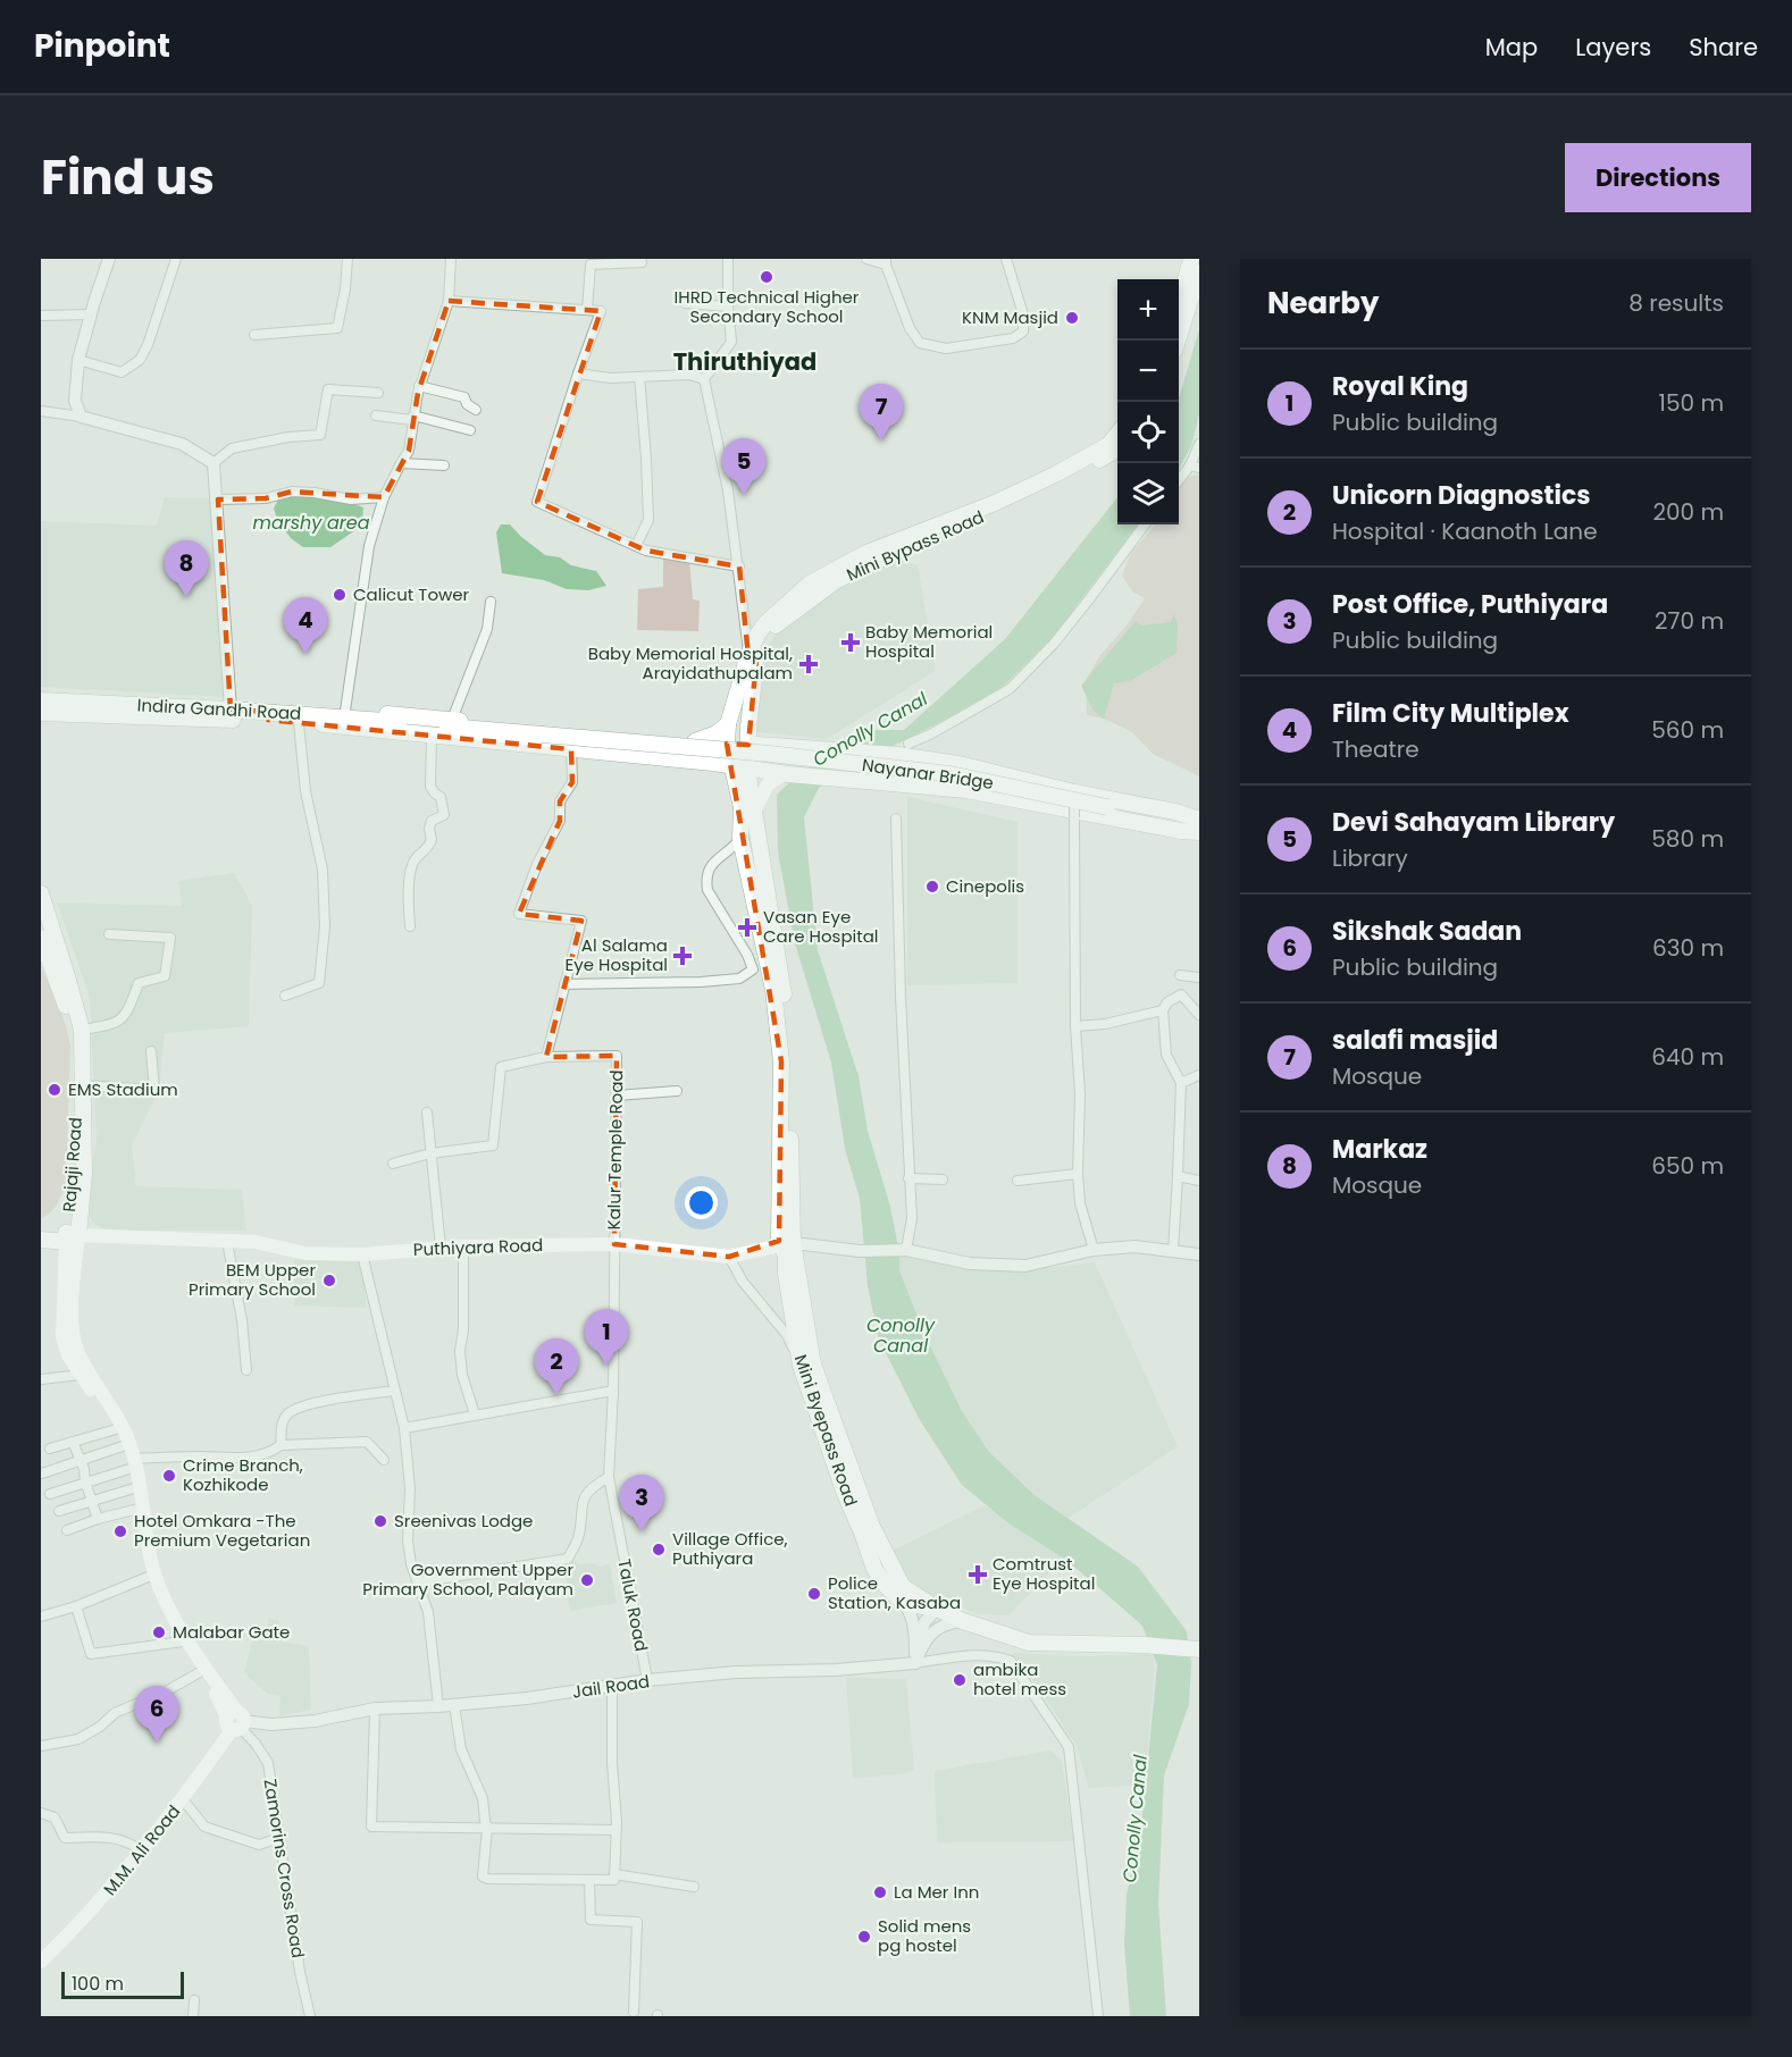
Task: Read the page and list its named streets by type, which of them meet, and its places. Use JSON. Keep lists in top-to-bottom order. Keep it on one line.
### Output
{"streets":{"main road":["Mini Bypass Road","Indira Gandhi Road","Nayanar Bridge","Rajaji Road","Puthiyara Road","Mini Byepass Road","M.M. Ali Road"],"street":["Kalur Temple Road","Taluk Road","Jail Road","Zamorins Cross Road"]},"crossings":[["Mini Bypass Road","Mini Byepass Road"],["Indira Gandhi Road","Nayanar Bridge"],["Kalur Temple Road","Puthiyara Road"],["Kalur Temple Road","Taluk Road"],["Rajaji Road","Puthiyara Road"],["Puthiyara Road","Mini Byepass Road"],["Puthiyara Road","Taluk Road"],["Taluk Road","Jail Road"],["Jail Road","M.M. Ali Road"],["Jail Road","Zamorins Cross Road"],["M.M. Ali Road","Zamorins Cross Road"]],"districts":["Thiruthiyad"],"water":["marshy area","Conolly Canal"],"places":{"other":["IHRD Technical Higher Secondary School","KNM Masjid","Calicut Tower","Cinepolis","EMS Stadium","BEM Upper Primary School","Crime Branch, Kozhikode","Sreenivas Lodge","Hotel Omkara -The Premium Vegetarian","Village Office, Puthiyara","Government Upper Primary School, Palayam","Police Station, Kasaba","Malabar Gate","ambika hotel mess","La Mer Inn","Solid mens pg hostel"],"health":["Baby Memorial Hospital","Baby Memorial Hospital, Arayidathupalam","Vasan Eye Care Hospital","Al Salama Eye Hospital","Comtrust Eye Hospital"]},"scale_bar":"100 m","page":{"header":"Pinpoint","nav":["Map","Layers","Share"],"title":"Find us","buttons":"Directions","heading":["Nearby","8 results"],"map_buttons":["+","−"],"list":[{"mark":"1","name":"Royal King","note":"Public building","value":"150 m"},{"mark":"2","name":"Unicorn Diagnostics","note":"Hospital · Kaanoth Lane","value":"200 m"},{"mark":"3","name":"Post Office, Puthiyara","note":"Public building","value":"270 m"},{"mark":"4","name":"Film City Multiplex","note":"Theatre","value":"560 m"},{"mark":"5","name":"Devi Sahayam Library","note":"Library","value":"580 m"},{"mark":"6","name":"Sikshak Sadan","note":"Public building","value":"630 m"},{"mark":"7","name":"salafi masjid","note":"Mosque","value":"640 m"},{"mark":"8","name":"Markaz","note":"Mosque","value":"650 m"}],"pins":["7","5","8","4","1","2","3","6"],"scale":"100 m"}}
